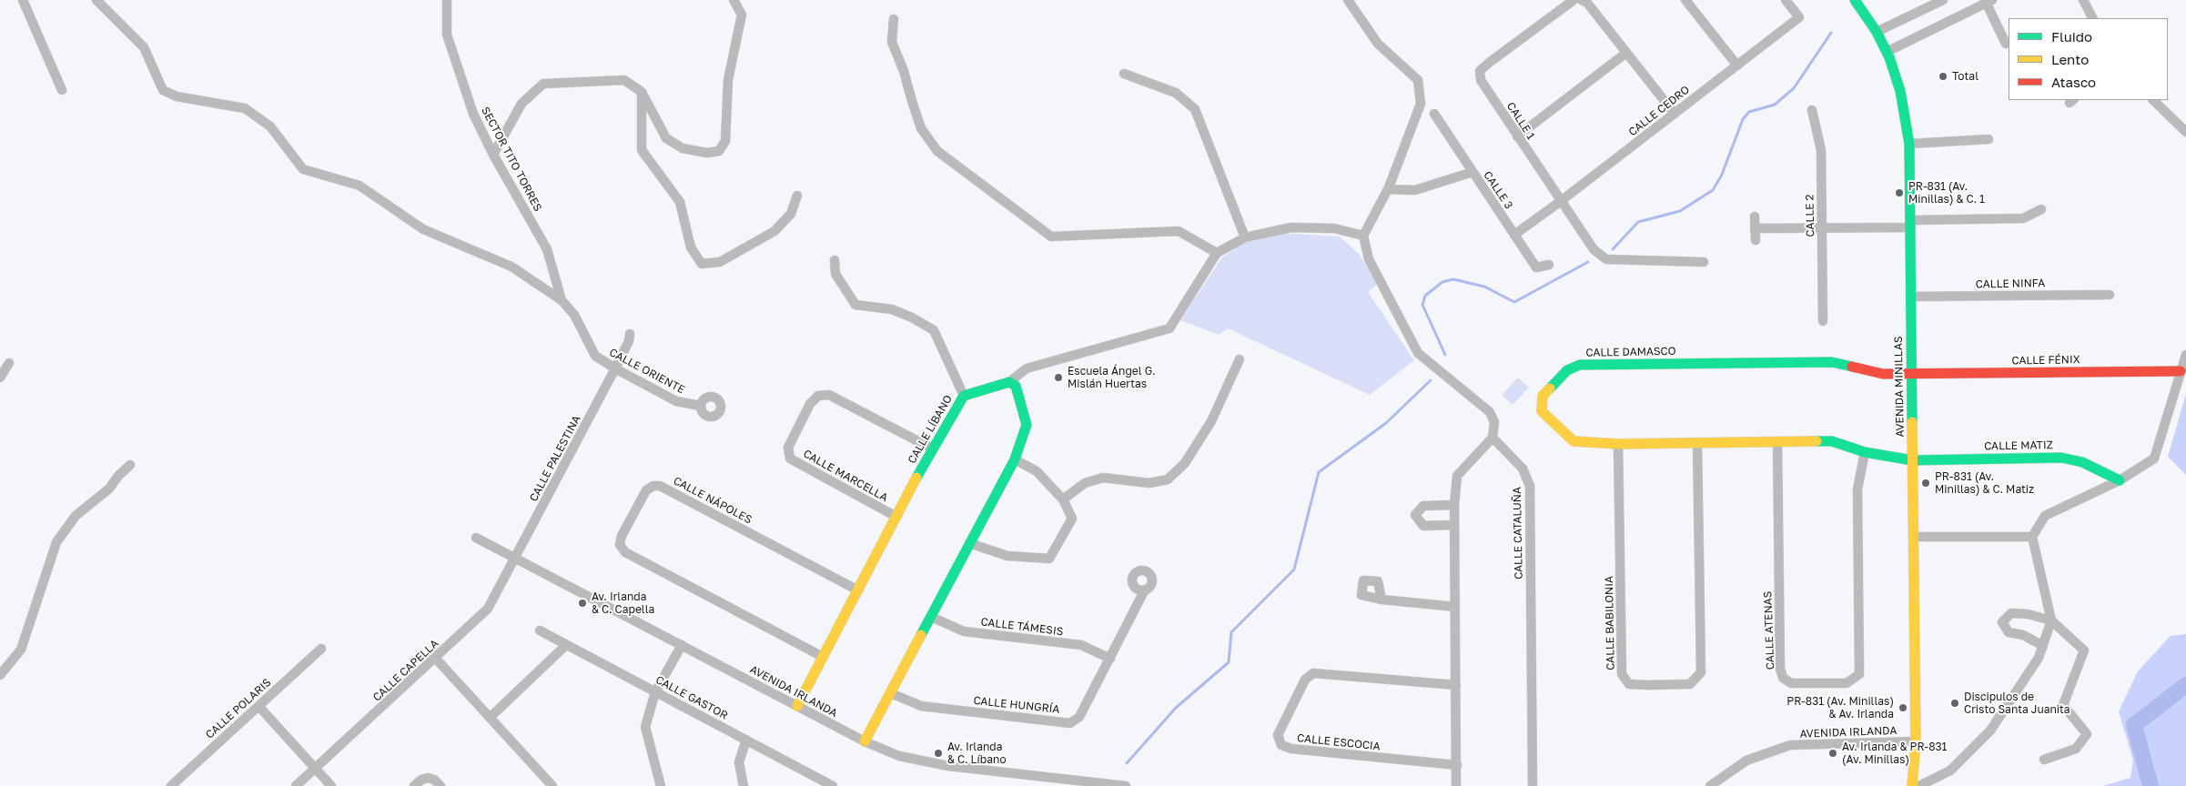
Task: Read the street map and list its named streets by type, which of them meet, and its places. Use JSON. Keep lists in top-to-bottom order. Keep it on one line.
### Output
{"streets":{"street":["CALLE CEDRO","CALLE 1","SECTOR TITO TORRES","CALLE 3","CALLE 2","CALLE NINFA","CALLE DAMASCO","CALLE FÉNIX","CALLE ORIENTE","AVENIDA MINILLAS","CALLE LÍBANO","CALLE MATIZ","CALLE PALESTINA","CALLE MARCELLA","CALLE NÁPOLES","CALLE CATALUÑA","CALLE BABILONIA","CALLE TÁMESIS","CALLE ATENAS","CALLE CAPELLA","AVENIDA IRLANDA","CALLE GASTOR","CALLE HUNGRÍA","CALLE POLARIS","CALLE ESCOCIA"]},"crossings":[["CALLE CEDRO","CALLE 1"],["CALLE CEDRO","CALLE 3"],["SECTOR TITO TORRES","CALLE ORIENTE"],["CALLE NINFA","AVENIDA MINILLAS"],["CALLE DAMASCO","CALLE FÉNIX"],["CALLE DAMASCO","AVENIDA MINILLAS"],["CALLE DAMASCO","CALLE MATIZ"],["CALLE DAMASCO","CALLE BABILONIA"],["CALLE DAMASCO","CALLE ATENAS"],["CALLE FÉNIX","AVENIDA MINILLAS"],["CALLE ORIENTE","CALLE PALESTINA"],["AVENIDA MINILLAS","CALLE MATIZ"],["AVENIDA MINILLAS","AVENIDA IRLANDA"],["CALLE LÍBANO","CALLE MARCELLA"],["CALLE LÍBANO","CALLE NÁPOLES"],["CALLE LÍBANO","AVENIDA IRLANDA"],["CALLE PALESTINA","CALLE CAPELLA"],["CALLE PALESTINA","AVENIDA IRLANDA"],["CALLE TÁMESIS","CALLE HUNGRÍA"],["CALLE CAPELLA","AVENIDA IRLANDA"]],"places":["Total","PR-831 (Av. Minillas) & C. 1","Escuela Ángel G. Mislán Huertas","PR-831 (Av. Minillas) & C. Matiz","Av. Irlanda & C. Capella","Discipulos de Cristo Santa Juanita","PR-831 (Av. Minillas) & Av. Irlanda","Av. Irlanda & C. Líbano","Av. Irlanda & PR-831 (Av. Minillas)"],"legend":["Fluido","Lento","Atasco"]}
